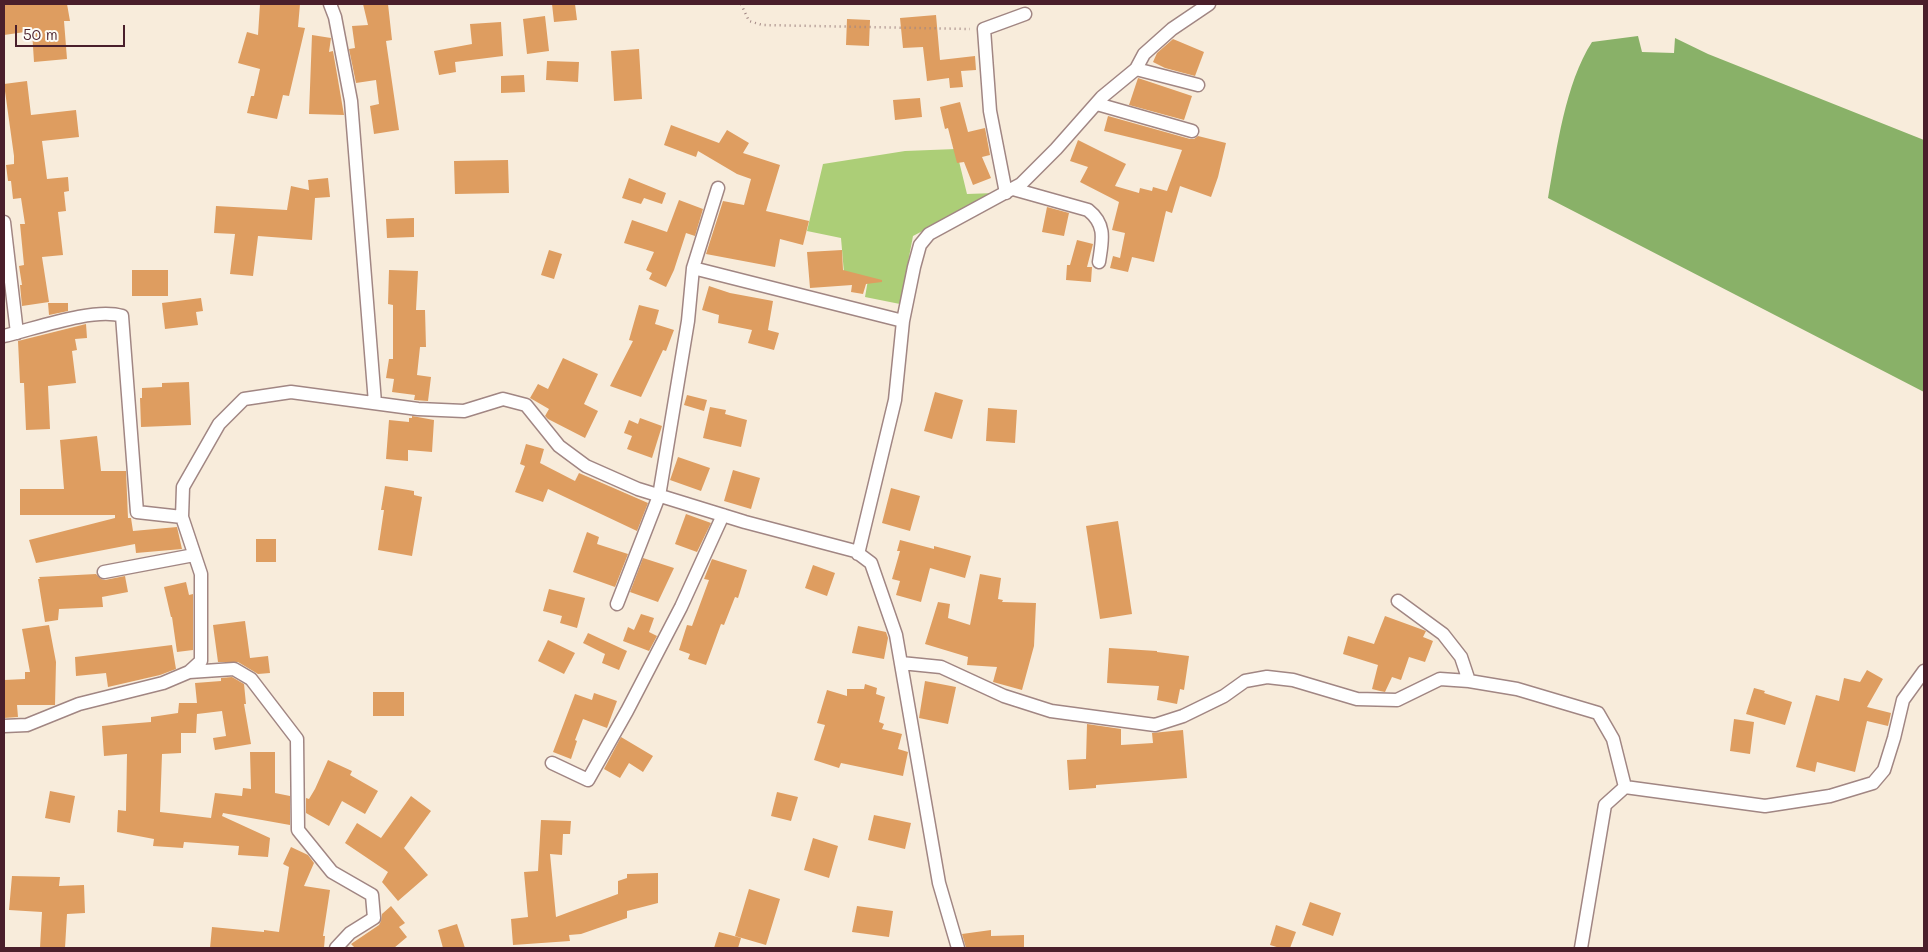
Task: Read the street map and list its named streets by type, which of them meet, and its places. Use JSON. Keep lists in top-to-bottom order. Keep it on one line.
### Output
{"scale_bar":"50 m"}
